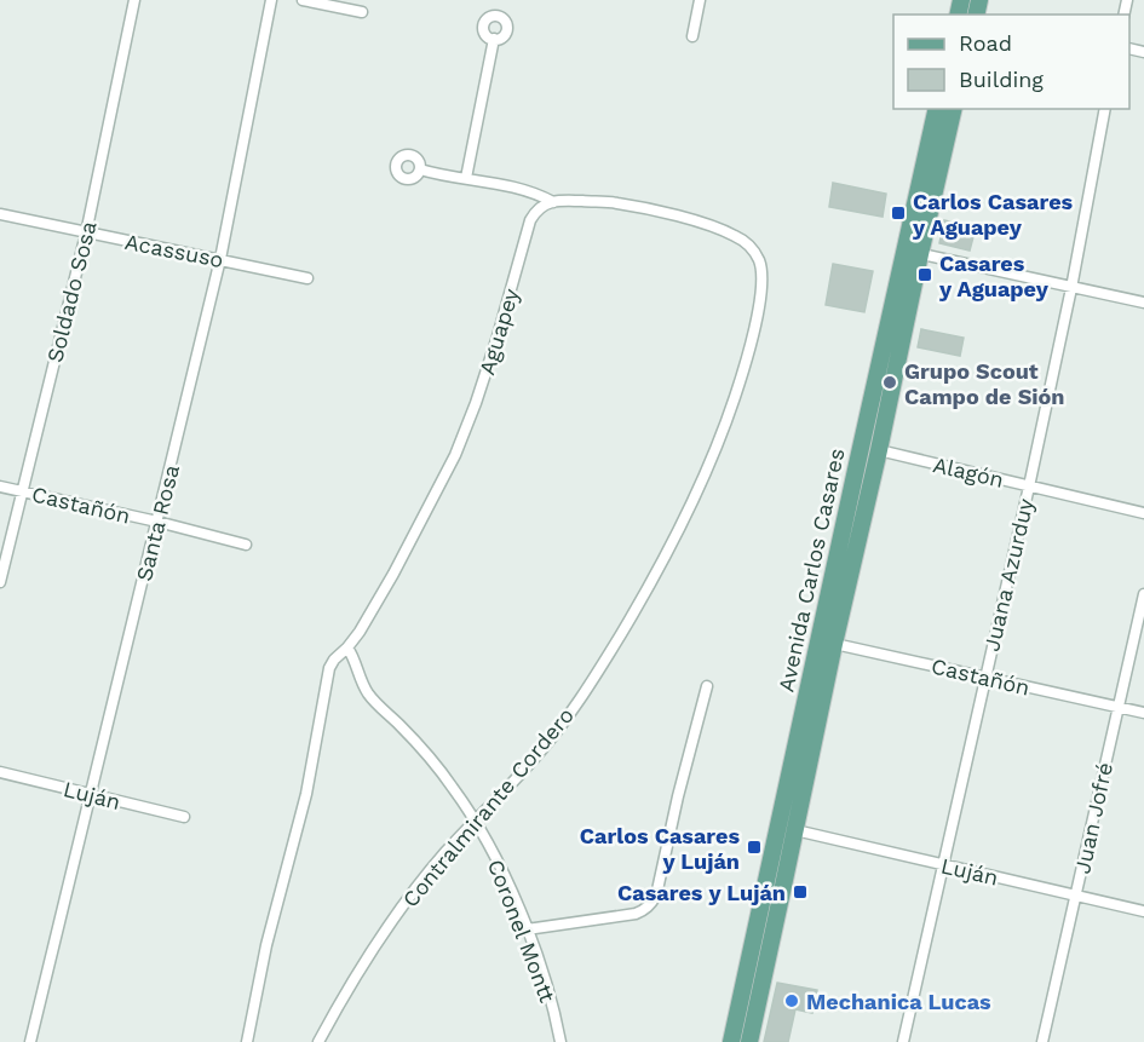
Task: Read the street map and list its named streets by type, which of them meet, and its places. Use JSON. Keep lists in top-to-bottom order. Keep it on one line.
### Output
{"streets":{"main road":["Avenida Carlos Casares"],"street":["Acassuso","Soldado Sosa","Aguapey","Alagón","Castañón","Santa Rosa","Juana Azurduy","Luján","Contralmirante Cordero","Juan Jofré","Coronel Montt"]},"crossings":[["Acassuso","Soldado Sosa"],["Acassuso","Santa Rosa"],["Soldado Sosa","Castañón"],["Aguapey","Contralmirante Cordero"],["Aguapey","Coronel Montt"],["Alagón","Avenida Carlos Casares"],["Alagón","Juana Azurduy"],["Castañón","Santa Rosa"],["Castañón","Avenida Carlos Casares"],["Castañón","Juana Azurduy"],["Castañón","Juan Jofré"],["Santa Rosa","Luján"],["Avenida Carlos Casares","Luján"],["Juana Azurduy","Luján"],["Luján","Juan Jofré"],["Contralmirante Cordero","Coronel Montt"]],"places":{"transit":["Carlos Casares y Aguapey","Casares y Aguapey","Carlos Casares y Luján","Casares y Luján"],"other":["Grupo Scout Campo de Sión","Mechanica Lucas"]},"legend":["Road","Building"]}
